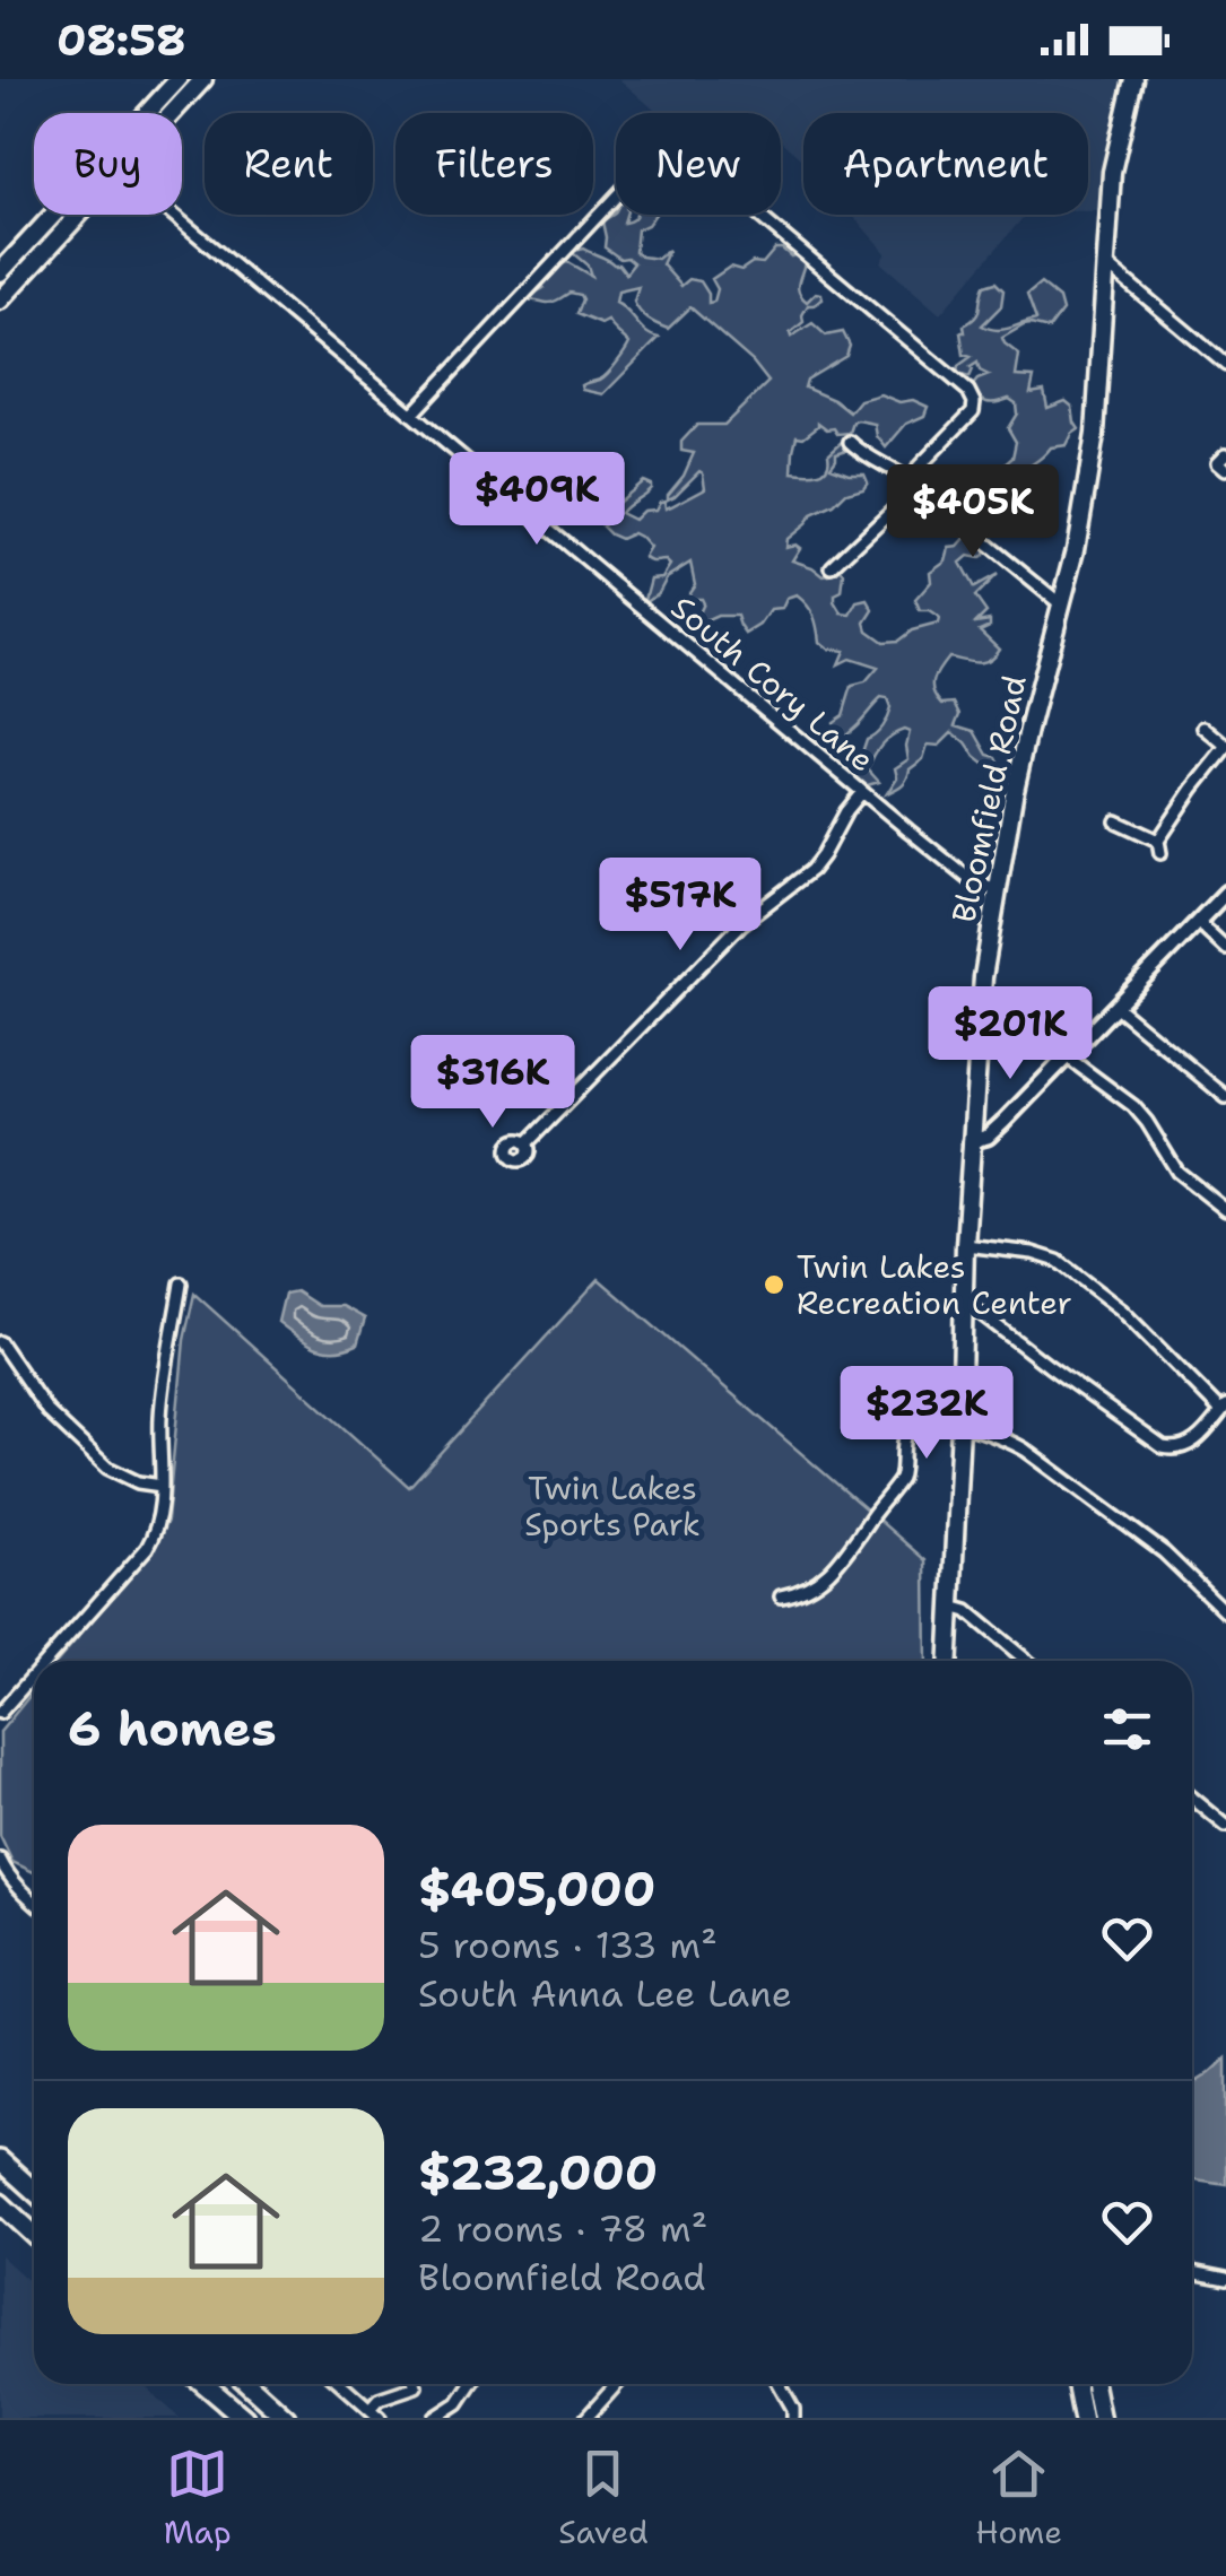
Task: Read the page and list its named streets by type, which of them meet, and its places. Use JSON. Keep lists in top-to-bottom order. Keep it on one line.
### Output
{"streets":{"main road":["Bloomfield Road"],"street":["South Cory Lane"]},"crossings":[["South Cory Lane","Bloomfield Road"]],"parks":["Twin Lakes Sports Park"],"places":["Twin Lakes Recreation Center"],"page":{"status":"08:58","chip":["Buy","Rent","Filters","New","Apartment"],"price":["$409K","$405K","$517K","$201K","$316K","$232K"],"heading":"6 homes","list":[{"name":"$405,000","note":"5 rooms · 133 m² · South Anna Lee Lane"},{"name":"$232,000","note":"2 rooms · 78 m² · Bloomfield Road"}],"tabs":["Map","Saved","Home"]}}
